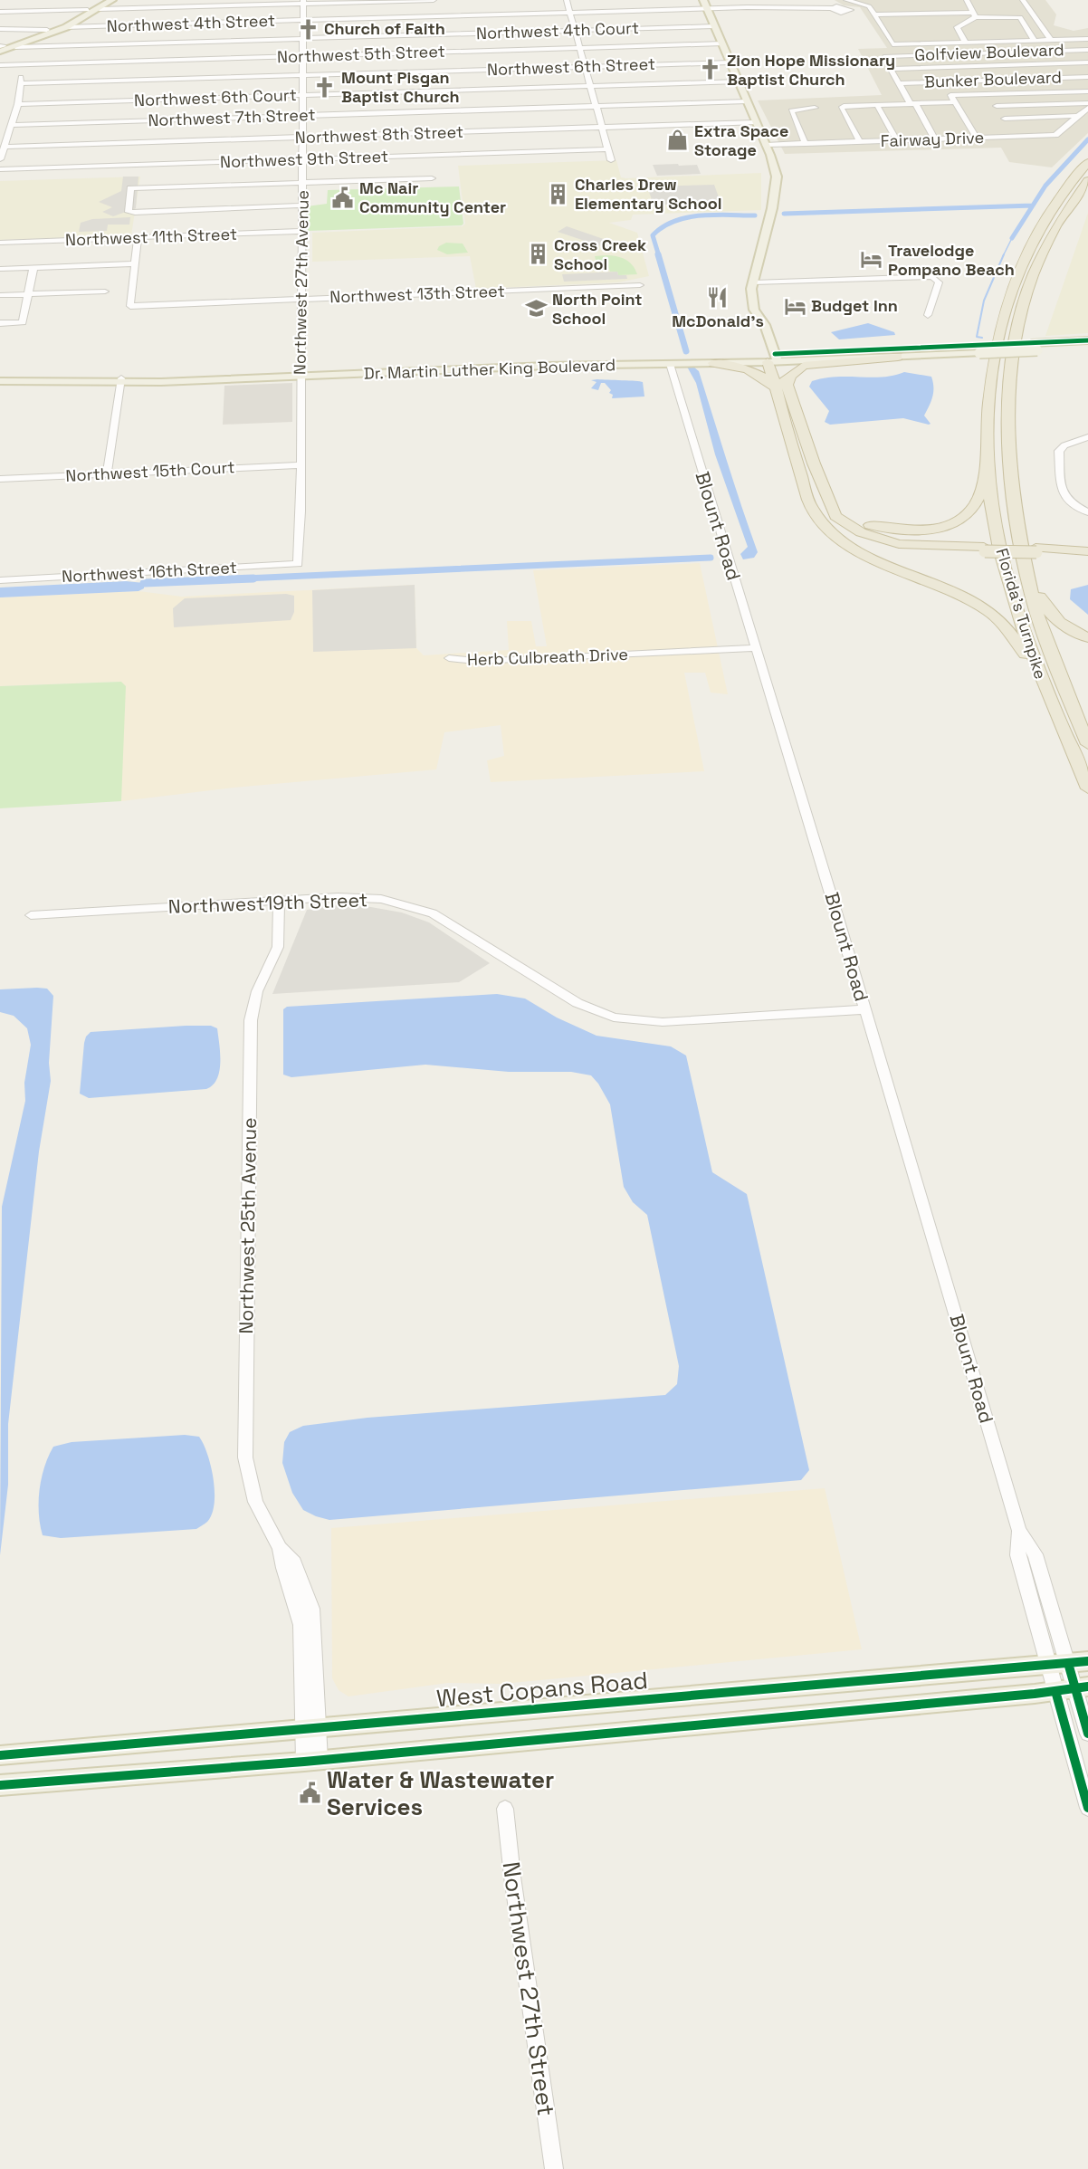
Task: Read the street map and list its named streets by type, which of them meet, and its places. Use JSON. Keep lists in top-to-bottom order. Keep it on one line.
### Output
{"streets":{"highway":["Florida's Turnpike"],"main road":["Dr. Martin Luther King Boulevard","West Copans Road"],"street":["Northwest 4th Street","Northwest 4th Court","Golfview Boulevard","Northwest 5th Street","Northwest 6th Street","Bunker Boulevard","Northwest 6th Court","Northwest 7th Street","Northwest 8th Street","Fairway Drive","Northwest 9th Street","Northwest 11th Street","Northwest 27th Avenue","Northwest 13th Street","Northwest 15th Court","Blount Road","Northwest 16th Street","Herb Culbreath Drive","Northwest19th Street","Northwest 25th Avenue","Northwest 27th Street"]},"crossings":[["Northwest 4th Street","Northwest 27th Avenue"],["Northwest 4th Court","Northwest 27th Avenue"],["Golfview Boulevard","Bunker Boulevard"],["Golfview Boulevard","Fairway Drive"],["Northwest 5th Street","Northwest 27th Avenue"],["Northwest 6th Street","Northwest 27th Avenue"],["Northwest 6th Court","Northwest 27th Avenue"],["Northwest 7th Street","Northwest 27th Avenue"],["Northwest 8th Street","Northwest 27th Avenue"],["Northwest 9th Street","Northwest 27th Avenue"],["Northwest 11th Street","Northwest 27th Avenue"],["Northwest 27th Avenue","Northwest 13th Street"],["Northwest 27th Avenue","Dr. Martin Luther King Boulevard"],["Northwest 27th Avenue","Northwest 15th Court"],["Northwest 27th Avenue","Northwest 16th Street"],["Dr. Martin Luther King Boulevard","Blount Road"],["Blount Road","Herb Culbreath Drive"],["Blount Road","Northwest19th Street"],["Blount Road","West Copans Road"],["Northwest19th Street","Northwest 25th Avenue"],["Northwest 25th Avenue","West Copans Road"]],"places":{"church":["Church of Faith","Zion Hope Missionary Baptist Church","Mount Pisgan Baptist Church"],"shop":["Extra Space Storage"],"building":["Charles Drew Elementary School","Cross Creek School"],"public building":["Mc Nair Community Center","Water & Wastewater Services"],"hotel":["Travelodge Pompano Beach","Budget Inn"],"restaurant":["McDonald's"],"school or university":["North Point School"]}}
